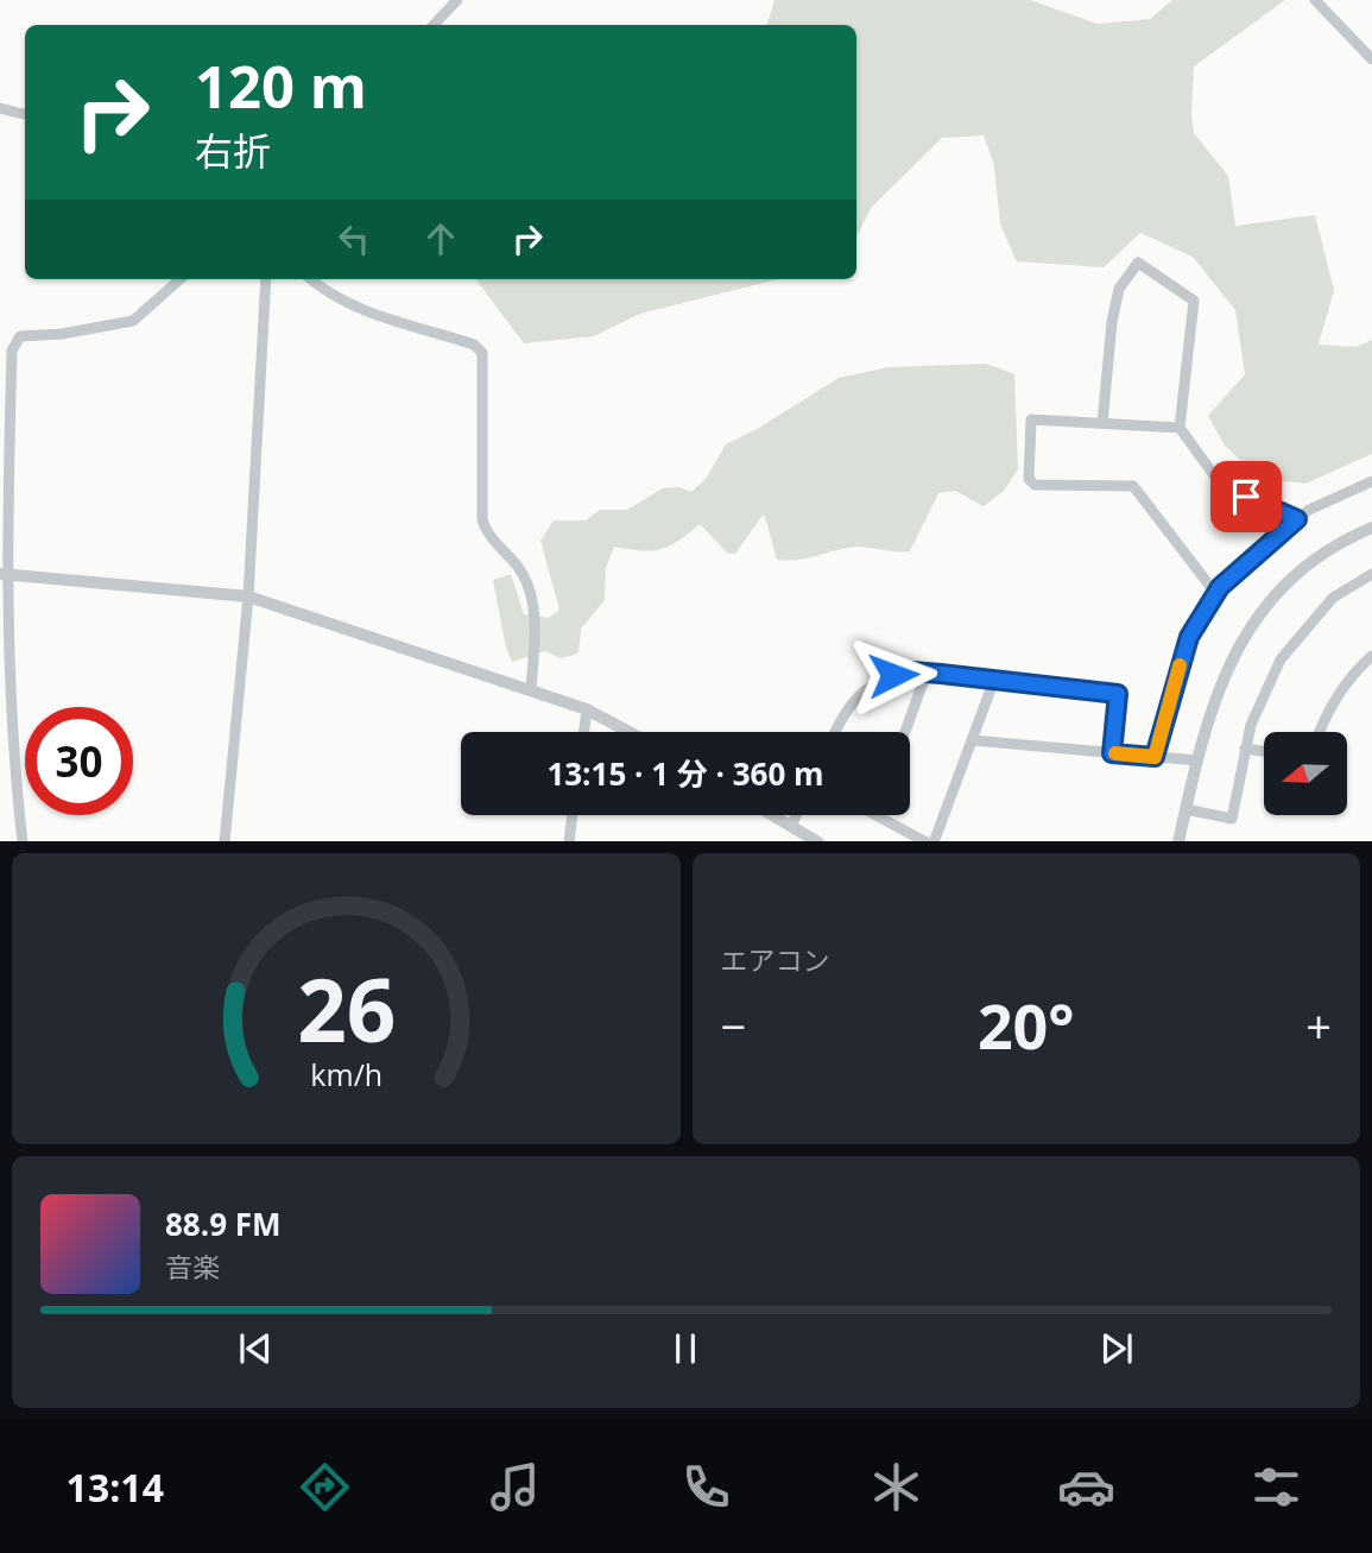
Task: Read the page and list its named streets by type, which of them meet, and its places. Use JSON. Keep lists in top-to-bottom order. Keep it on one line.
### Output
{"north":"left","page":{"turn":["120 m","右折"],"limit":"30","trip":"13:15 · 1 分 · 360 m","tile":"エアコン","heat":["−","20°","+"],"song":["88.9 FM","音楽"],"tabs":"13:14","gauge":["26","km/h"]}}
